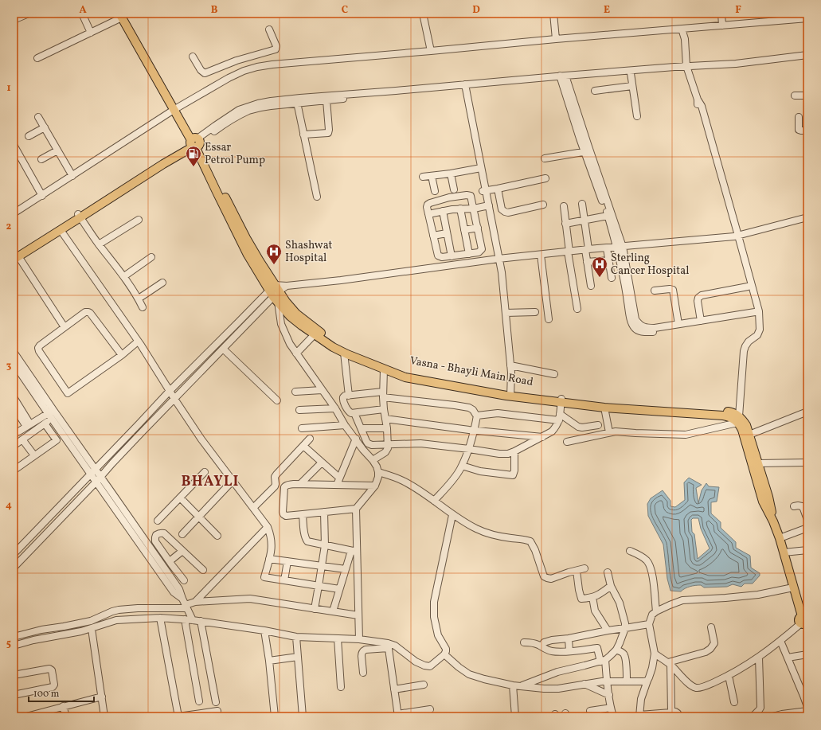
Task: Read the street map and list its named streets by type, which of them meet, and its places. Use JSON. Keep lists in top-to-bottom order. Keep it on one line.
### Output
{"streets":{"main road":["Vasna - Bhayli Main Road"]},"districts":["BHAYLI"],"places":{"fuel station":["Essar Petrol Pump"],"hospital":["Shashwat Hospital","Sterling Cancer Hospital"]},"scale_bar":"100 m","grid":{"columns":["A","B","C","D","E","F"],"rows":["1","2","3","4","5"]}}
